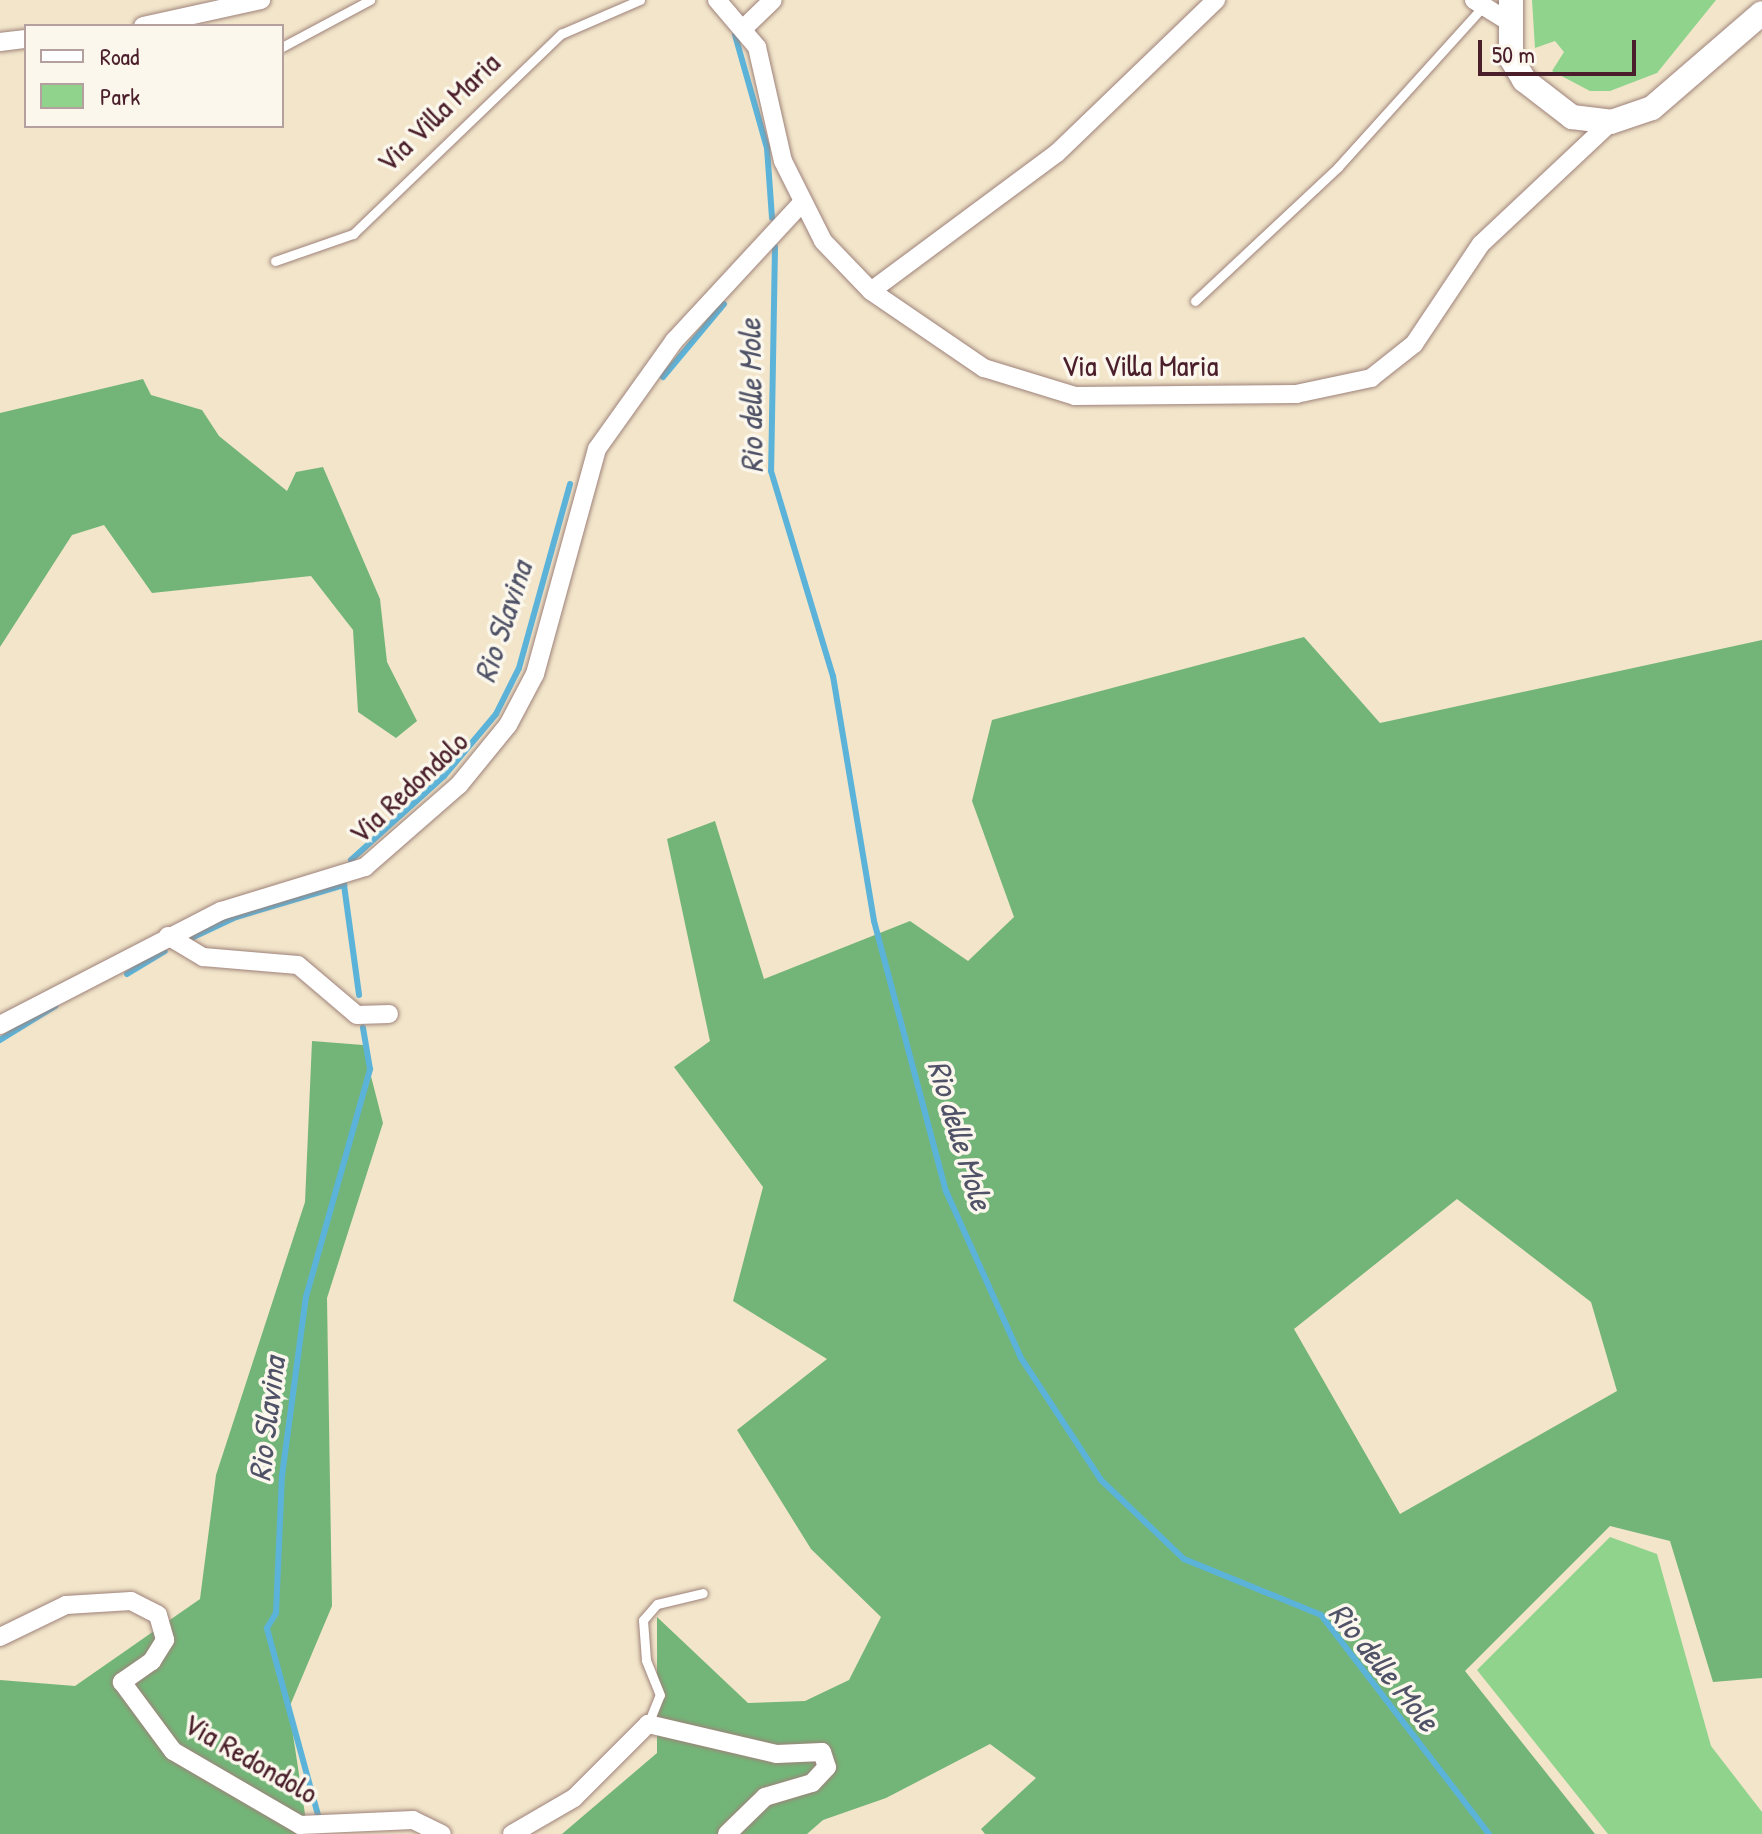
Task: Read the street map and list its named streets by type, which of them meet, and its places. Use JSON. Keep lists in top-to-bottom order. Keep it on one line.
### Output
{"streets":{"street":["Via Villa Maria","Via Redondolo"]},"crossings":[["Via Villa Maria","Via Redondolo"]],"water":["Rio delle Mole","Rio Slavina"],"legend":["Road","Park"],"scale_bar":"50 m"}
